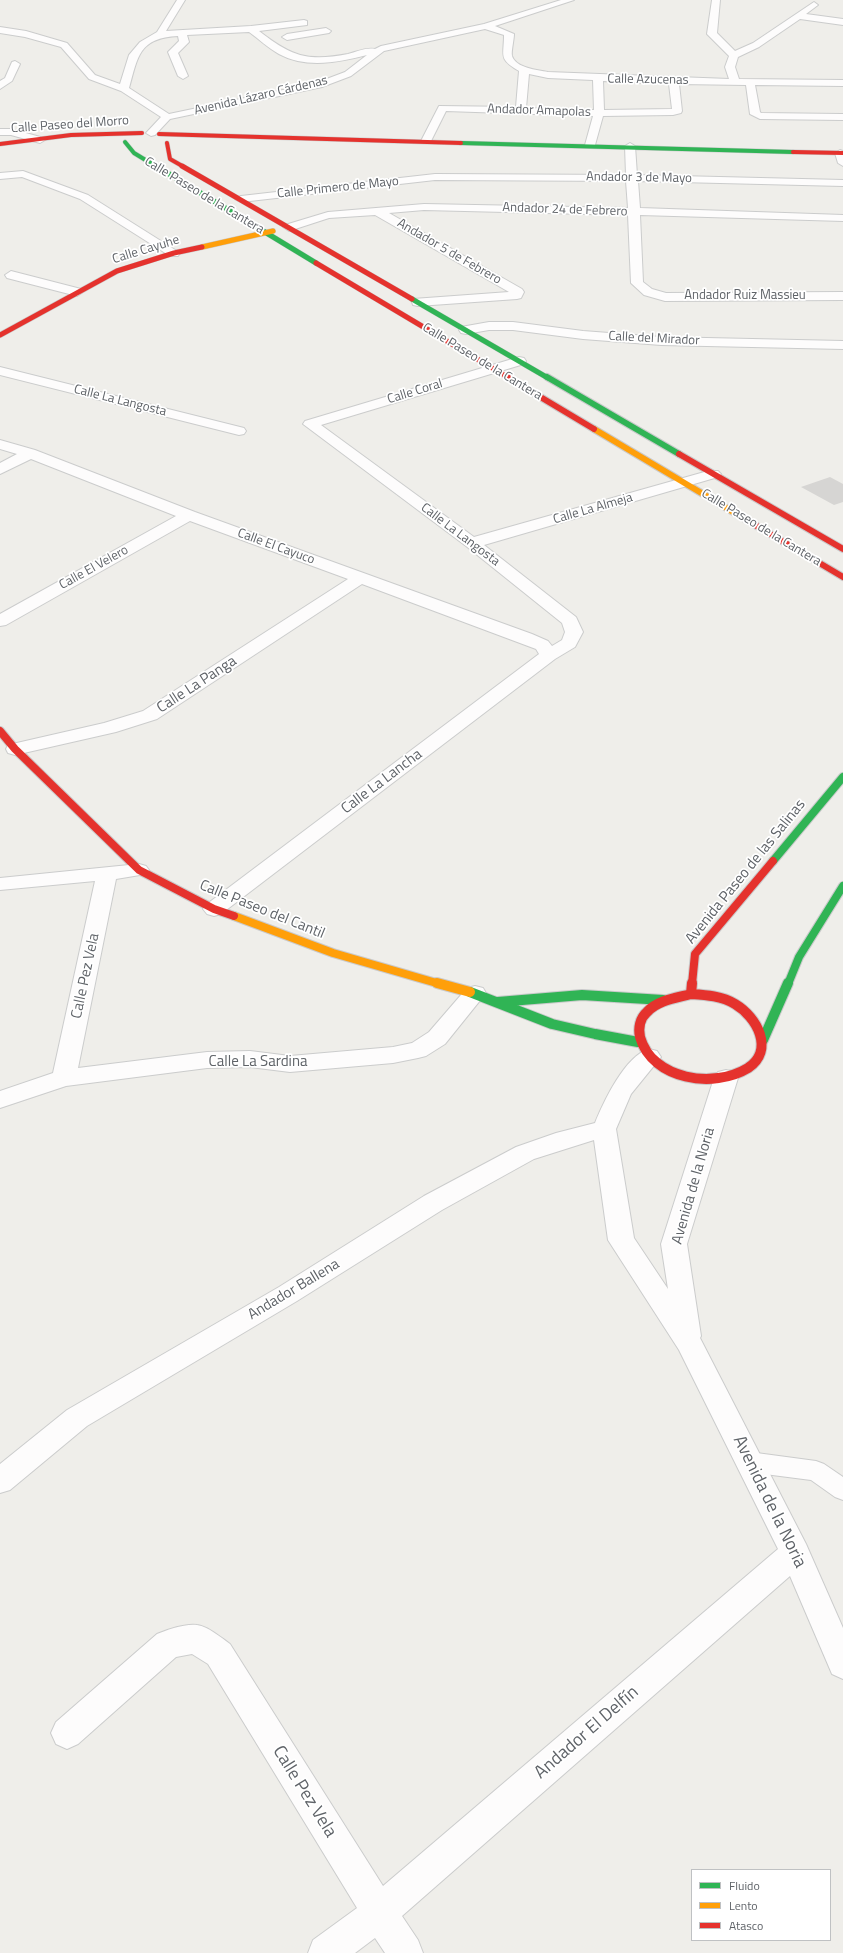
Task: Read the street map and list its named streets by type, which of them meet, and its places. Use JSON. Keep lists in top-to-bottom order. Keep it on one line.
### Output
{"streets":{"street":["Calle Azucenas","Avenida Lázaro Cárdenas","Andador Amapolas","Calle Paseo del Morro","Andador 3 de Mayo","Calle Primero de Mayo","Calle Paseo de la Cantera","Andador 24 de Febrero","Calle Cayuhe","Andador 5 de Febrero","Andador Ruiz Massieu","Calle del Mirador","Calle Coral","Calle La Langosta","Calle La Almeja","Calle El Cayuco","Calle El Velero","Calle La Panga","Calle La Lancha","Avenida Paseo de las Salinas","Calle Paseo del Cantil","Calle Pez Vela","Calle La Sardina","Avenida de la Noria","Andador Ballena","Andador El Delfín"]},"crossings":[["Calle Azucenas","Avenida Lázaro Cárdenas"],["Calle Azucenas","Andador Amapolas"],["Andador 3 de Mayo","Calle Primero de Mayo"],["Calle Primero de Mayo","Calle Paseo de la Cantera"],["Calle Paseo de la Cantera","Andador 24 de Febrero"],["Calle Paseo de la Cantera","Calle Cayuhe"],["Calle Paseo de la Cantera","Andador 5 de Febrero"],["Calle Paseo de la Cantera","Calle del Mirador"],["Calle Paseo de la Cantera","Calle Coral"],["Calle Paseo de la Cantera","Calle La Almeja"],["Andador 24 de Febrero","Calle Cayuhe"],["Andador 24 de Febrero","Andador 5 de Febrero"],["Andador 24 de Febrero","Andador Ruiz Massieu"],["Calle Coral","Calle La Langosta"],["Calle La Langosta","Calle La Almeja"],["Calle La Langosta","Calle El Cayuco"],["Calle La Langosta","Calle La Lancha"],["Calle El Cayuco","Calle El Velero"],["Calle El Cayuco","Calle La Panga"],["Calle El Cayuco","Calle La Lancha"],["Calle La Panga","Calle Paseo del Cantil"],["Calle La Lancha","Calle Paseo del Cantil"],["Avenida Paseo de las Salinas","Calle Paseo del Cantil"],["Avenida Paseo de las Salinas","Avenida de la Noria"],["Calle Paseo del Cantil","Calle La Sardina"],["Calle Paseo del Cantil","Avenida de la Noria"],["Calle Pez Vela","Calle La Sardina"],["Calle Pez Vela","Andador El Delfín"],["Avenida de la Noria","Andador Ballena"],["Avenida de la Noria","Andador El Delfín"]],"legend":["Fluido","Lento","Atasco"]}
